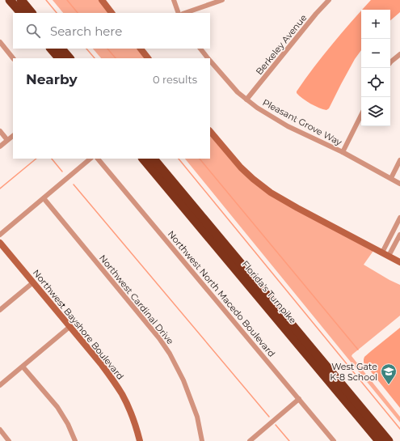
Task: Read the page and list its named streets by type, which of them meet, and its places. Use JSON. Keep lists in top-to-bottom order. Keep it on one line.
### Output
{"streets":{"highway":["Florida's Turnpike"],"street":["Berkeley Avenue","Pleasant Grove Way","Northwest North Macedo Boulevard","Northwest Cardinal Drive","Northwest Bayshore Boulevard"]},"crossings":[["Berkeley Avenue","Pleasant Grove Way"]],"places":{"school or university":["West Gate K-8 School"]},"page":{"map_buttons":["+","−"],"search":"Search here","heading":["Nearby","0 results"]}}
